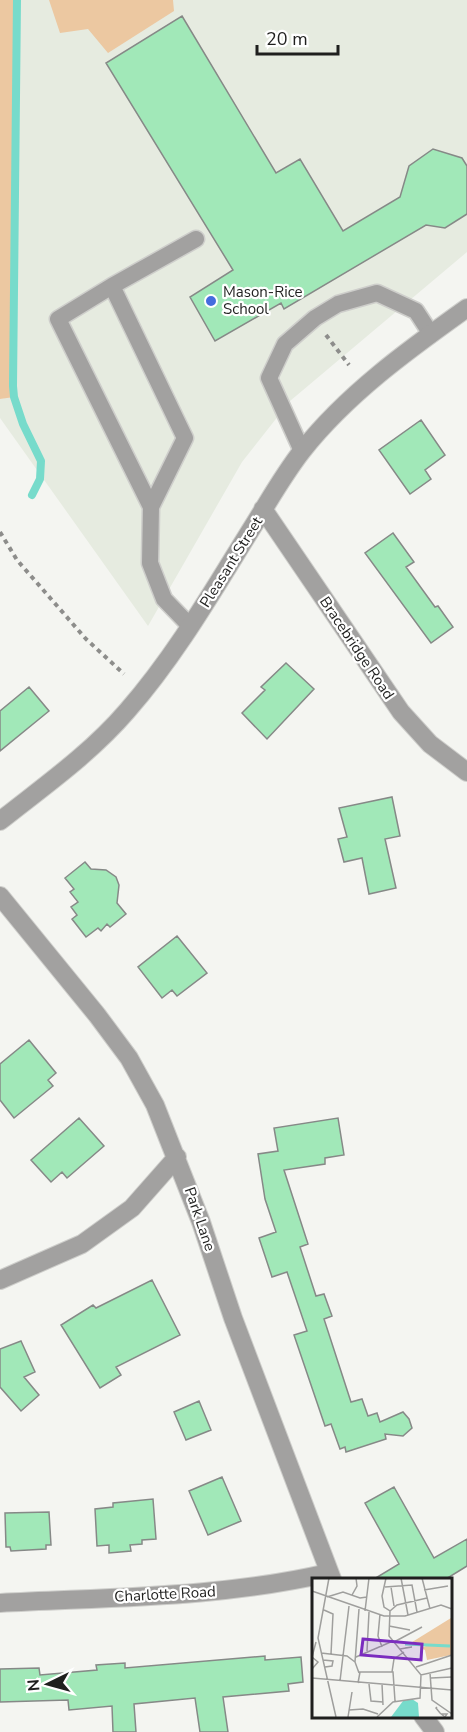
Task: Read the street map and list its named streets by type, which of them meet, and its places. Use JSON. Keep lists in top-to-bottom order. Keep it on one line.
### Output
{"streets":{"street":["Pleasant Street","Bracebridge Road","Park Lane","Charlotte Road"]},"crossings":[["Pleasant Street","Bracebridge Road"]],"places":["Mason-Rice School"],"scale_bar":"20 m","north":"left"}
